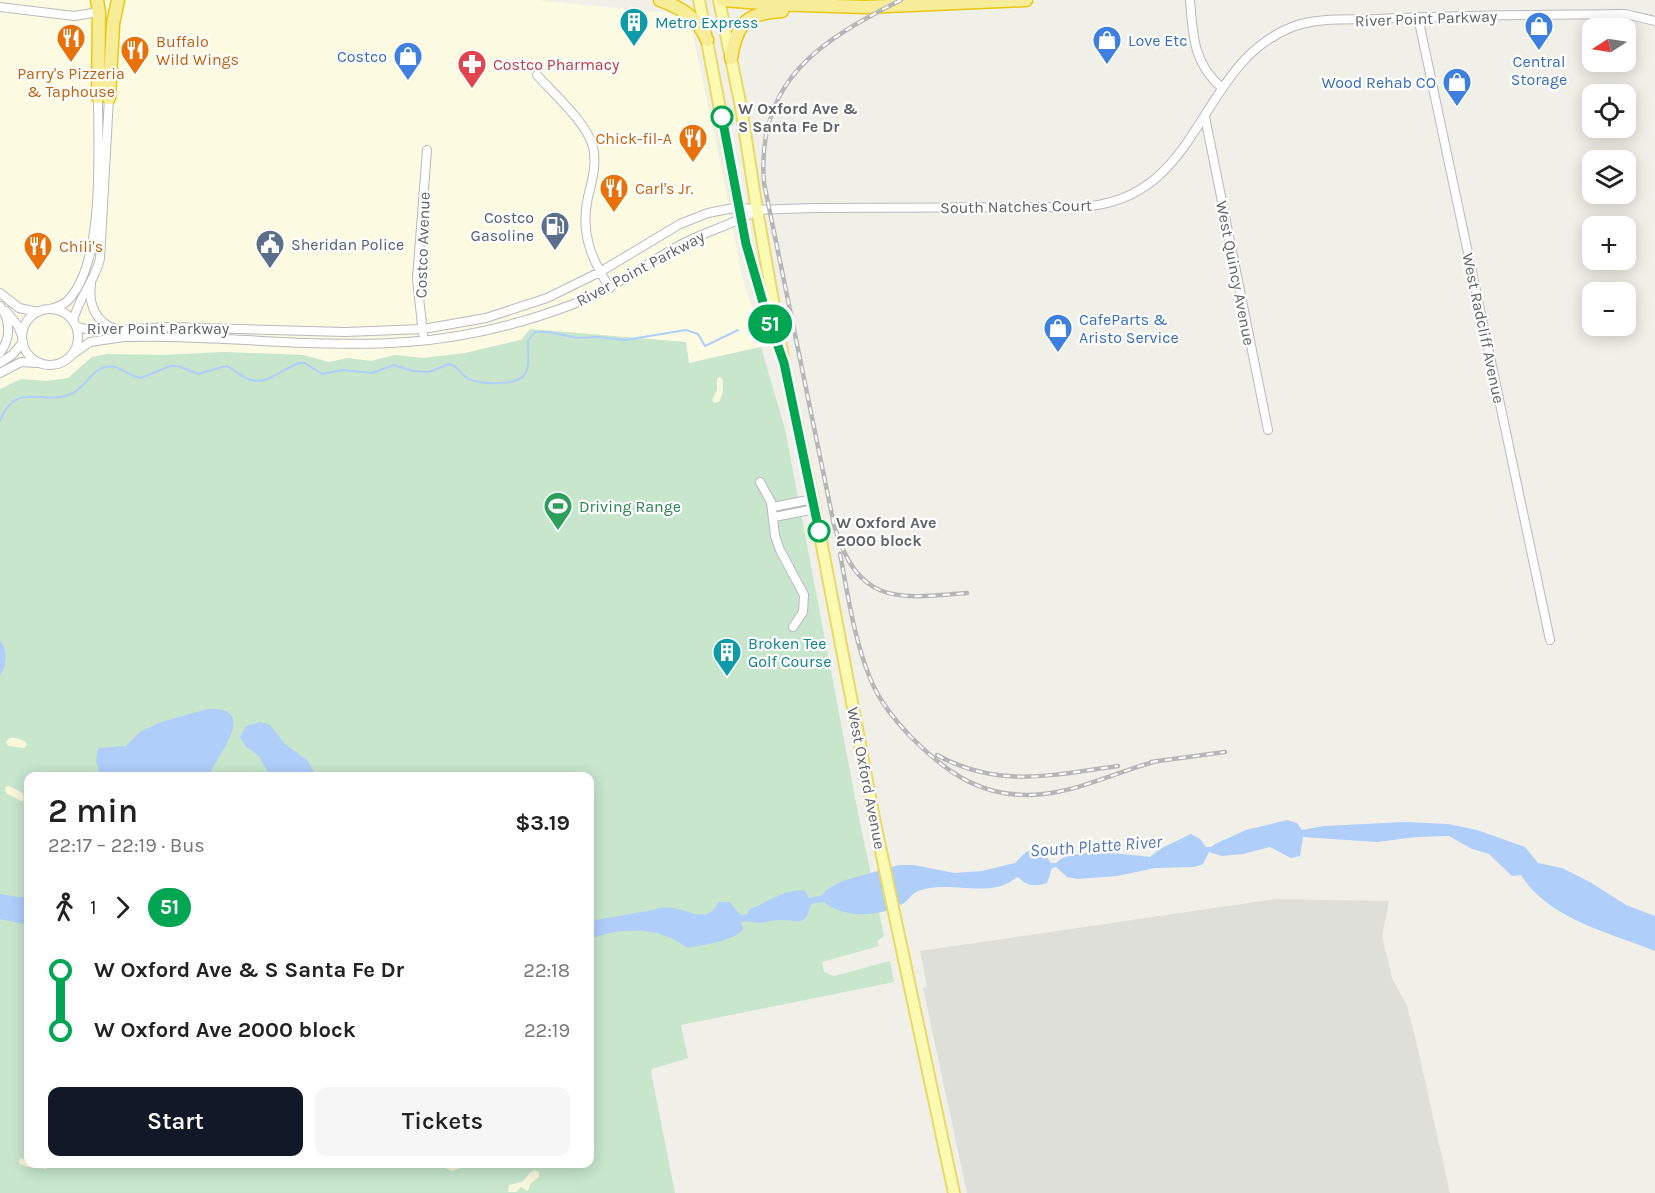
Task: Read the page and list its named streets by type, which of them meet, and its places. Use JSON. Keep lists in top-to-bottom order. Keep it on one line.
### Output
{"streets":{"main road":["West Oxford Avenue"],"street":["River Point Parkway","South Natches Court","Costco Avenue","West Quincy Avenue","West Radcliff Avenue"]},"crossings":[["River Point Parkway","South Natches Court"],["River Point Parkway","Costco Avenue"],["River Point Parkway","West Radcliff Avenue"],["River Point Parkway","West Oxford Avenue"],["South Natches Court","West Quincy Avenue"],["South Natches Court","West Oxford Avenue"]],"water":["South Platte River"],"places":{"building":["Metro Express","Broken Tee Golf Course"],"shop":["Central Storage","Love Etc","Costco","Wood Rehab CO","CafeParts & Aristo Service"],"restaurant":["Parry's Pizzeria & Taphouse","Buffalo Wild Wings","Chick-fil-A","Carl's Jr.","Chili's"],"pharmacy":["Costco Pharmacy"],"other":["W Oxford Ave & S Santa Fe Dr","W Oxford Ave 2000 block"],"fuel station":["Costco Gasoline"],"public building":["Sheridan Police"],"sports":["Driving Range"]},"lines":["bus line 51"],"north":"left","page":{"on_map":"51","map_buttons":["+","−"],"heading":["2 min","22:17 – 22:19 · Bus","$3.19"],"legs":["1","51"],"list":[{"name":"W Oxford Ave & S Santa Fe Dr","value":"22:18"},{"name":"W Oxford Ave 2000 block","value":"22:19"}],"buttons":["Start","Tickets"]}}
